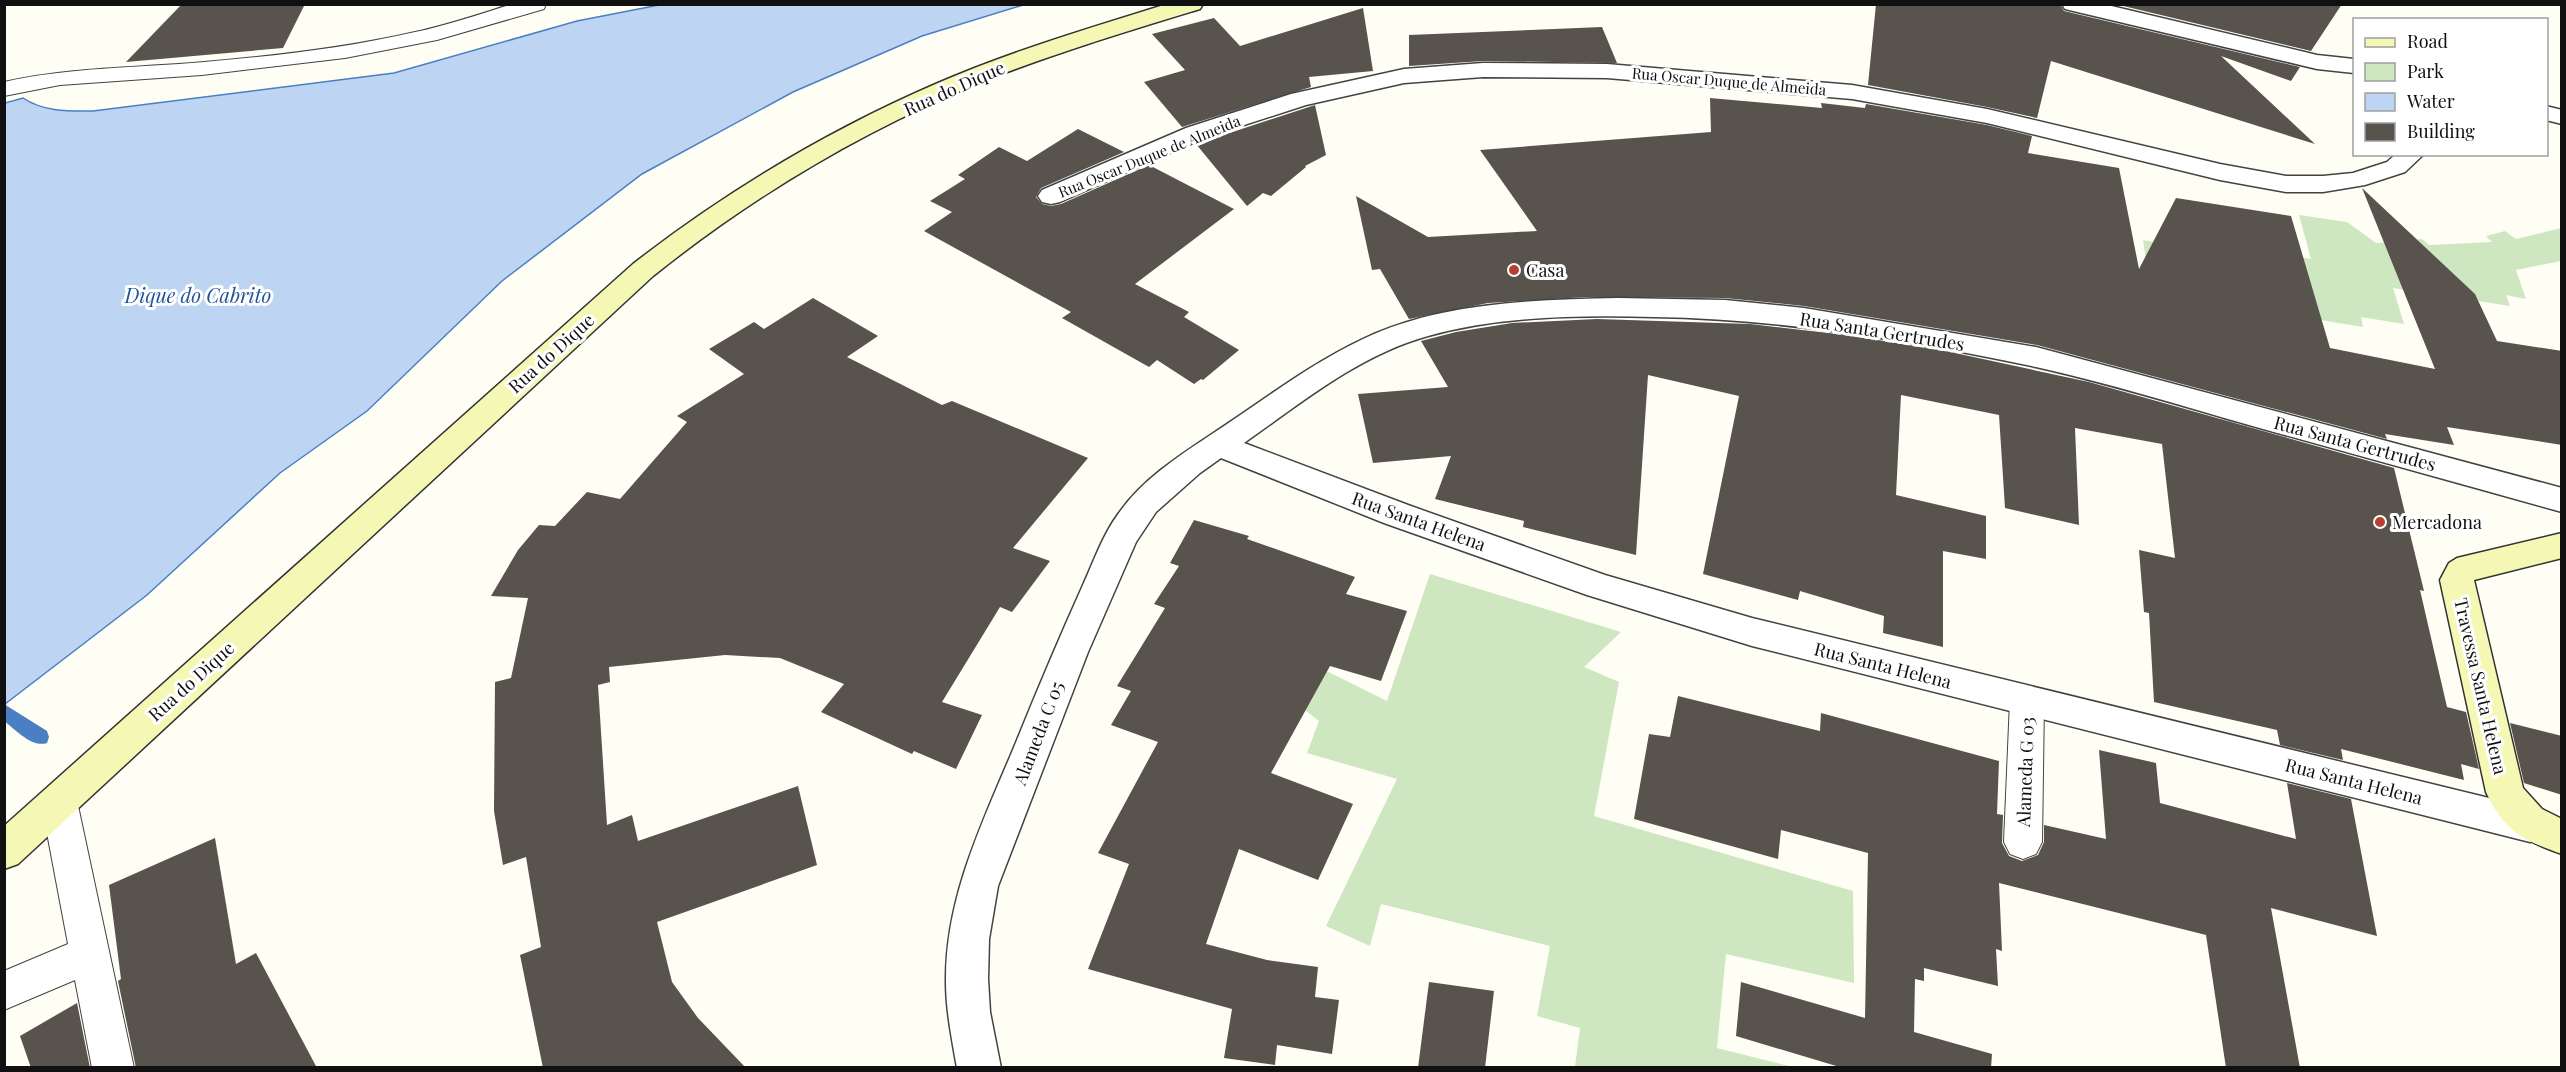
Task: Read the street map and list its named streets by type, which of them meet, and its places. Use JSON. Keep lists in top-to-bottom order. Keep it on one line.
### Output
{"streets":{"street":["Rua Oscar Duque de Almeida","Rua do Dique","Rua Santa Gertrudes","Rua Santa Helena","Travessa Santa Helena","Alameda C 05"],"lane":["Alameda G 03"]},"crossings":[["Rua Santa Gertrudes","Rua Santa Helena"],["Rua Santa Gertrudes","Alameda C 05"],["Rua Santa Helena","Travessa Santa Helena"],["Rua Santa Helena","Alameda C 05"],["Rua Santa Helena","Alameda G 03"]],"water":["Dique do Cabrito"],"places":["Casa","Mercadona"],"legend":["Road","Park","Water","Building"]}
